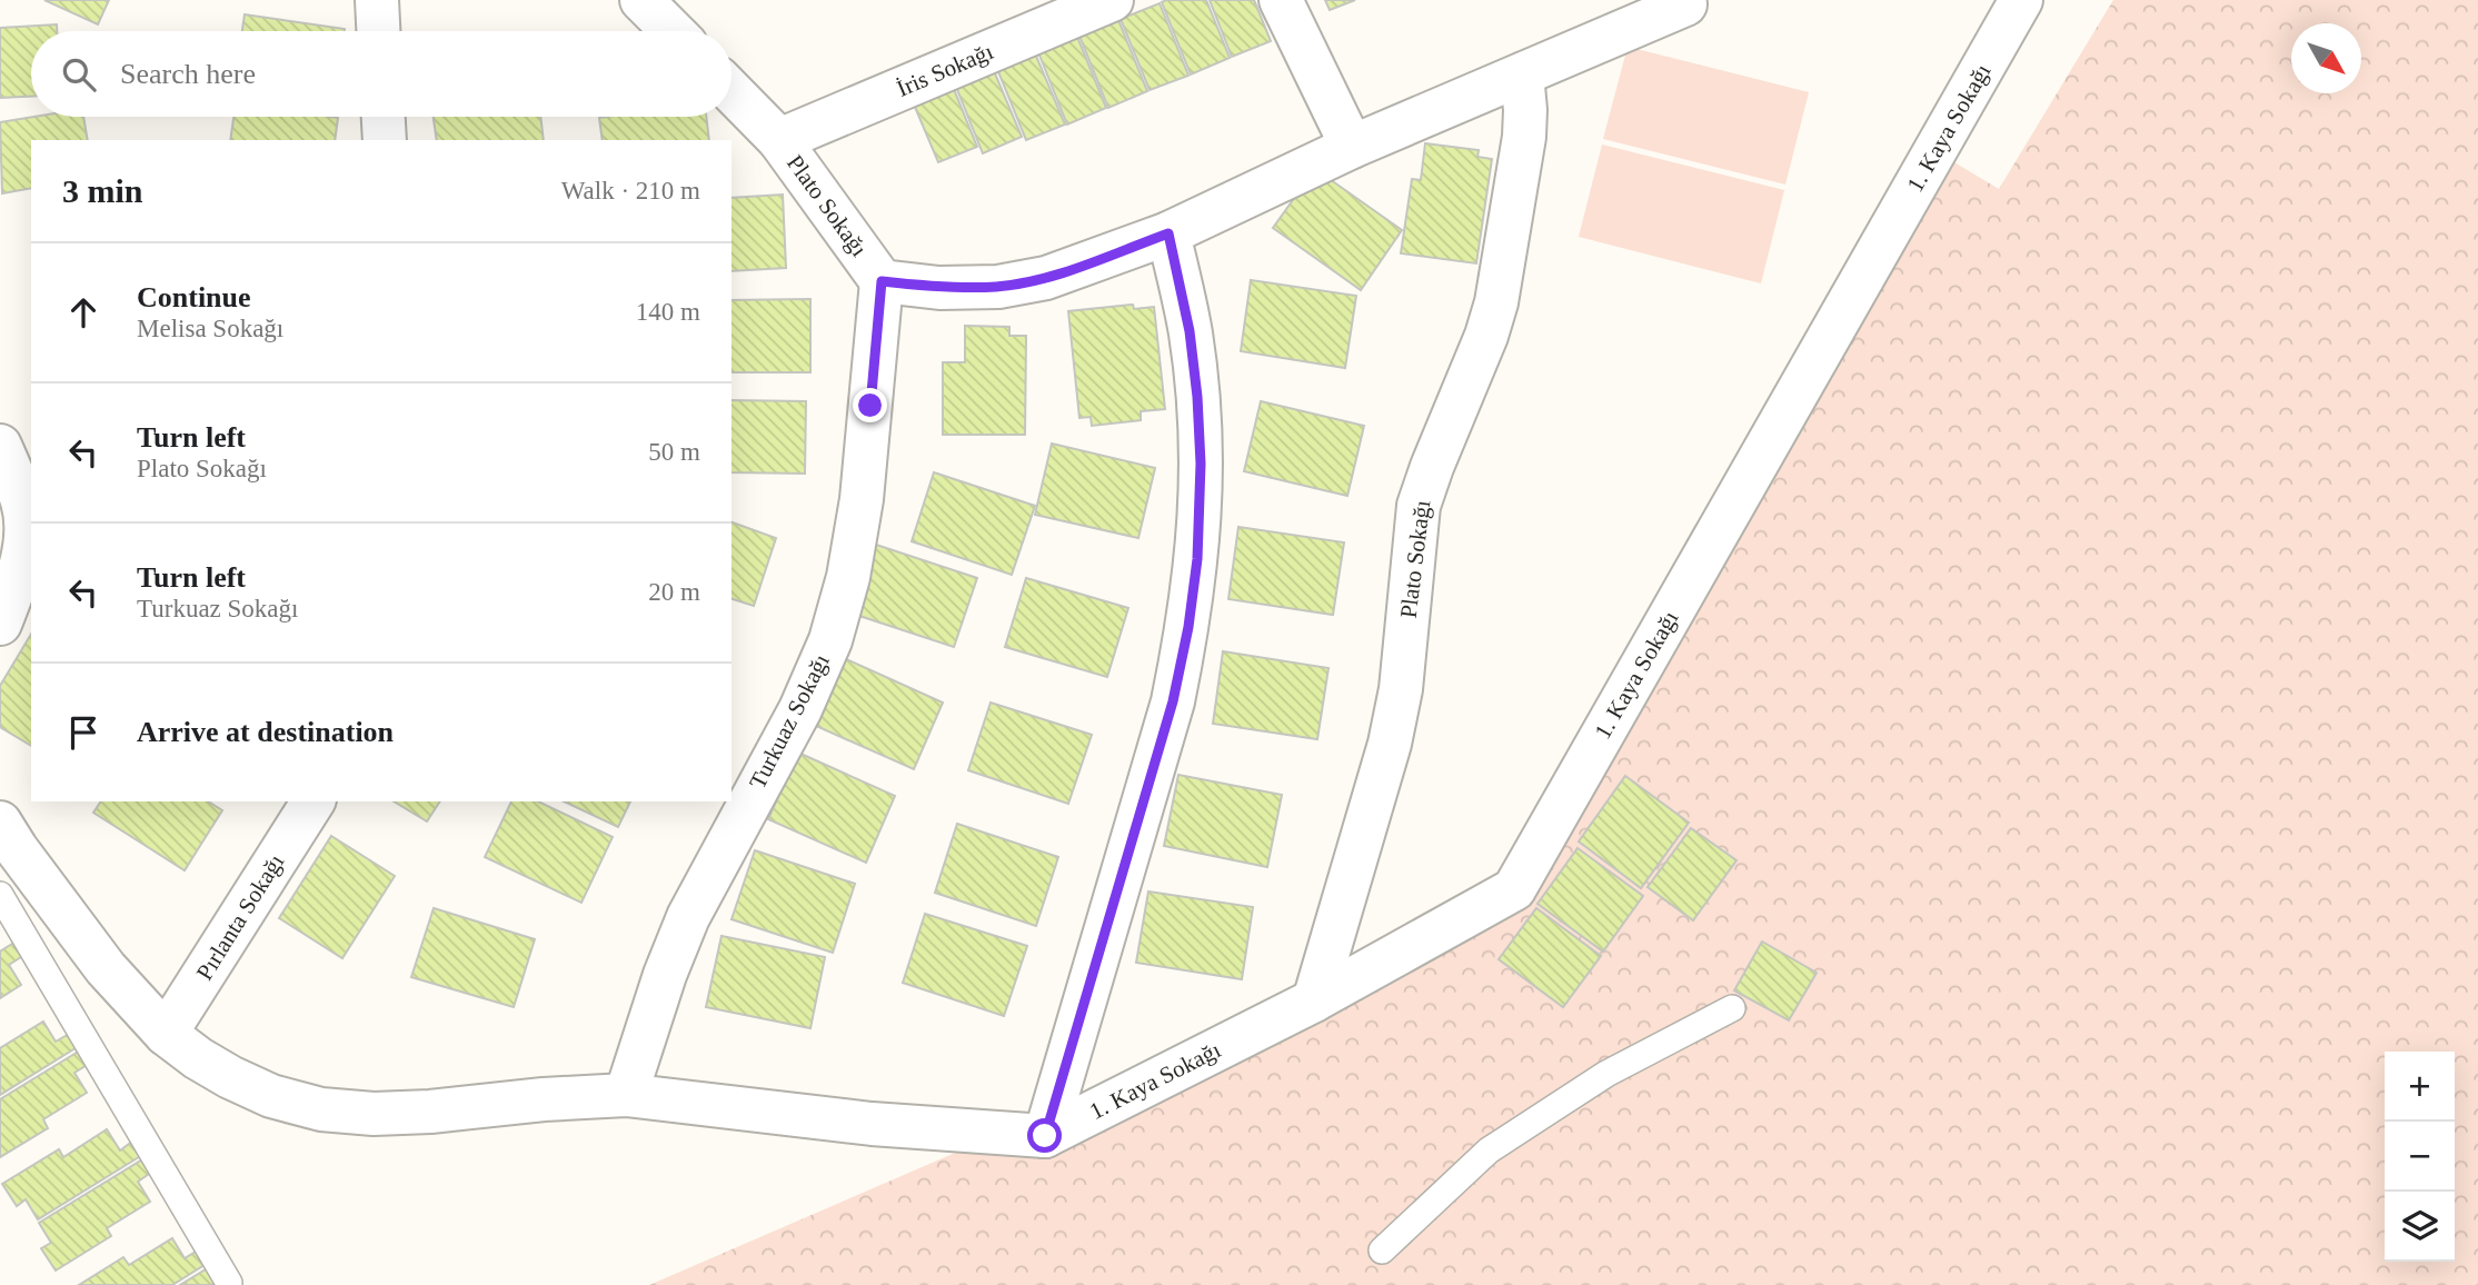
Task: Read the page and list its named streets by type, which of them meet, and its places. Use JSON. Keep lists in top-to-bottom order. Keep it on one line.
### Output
{"streets":{"street":["İris Sokağı","1. Kaya Sokağı","Plato Sokağı","Turkuaz Sokağı","Pırlanta Sokağı"]},"crossings":[["İris Sokağı","Plato Sokağı"],["1. Kaya Sokağı","Plato Sokağı"],["Plato Sokağı","Turkuaz Sokağı"]],"north":"bottom right","page":{"search":"Search here","heading":["3 min","Walk · 210 m"],"list":[["Continue","Melisa Sokağı","140 m"],["Turn left","Plato Sokağı","50 m"],["Turn left","Turkuaz Sokağı","20 m"],"Arrive at destination"],"map_buttons":["+","−"]}}
